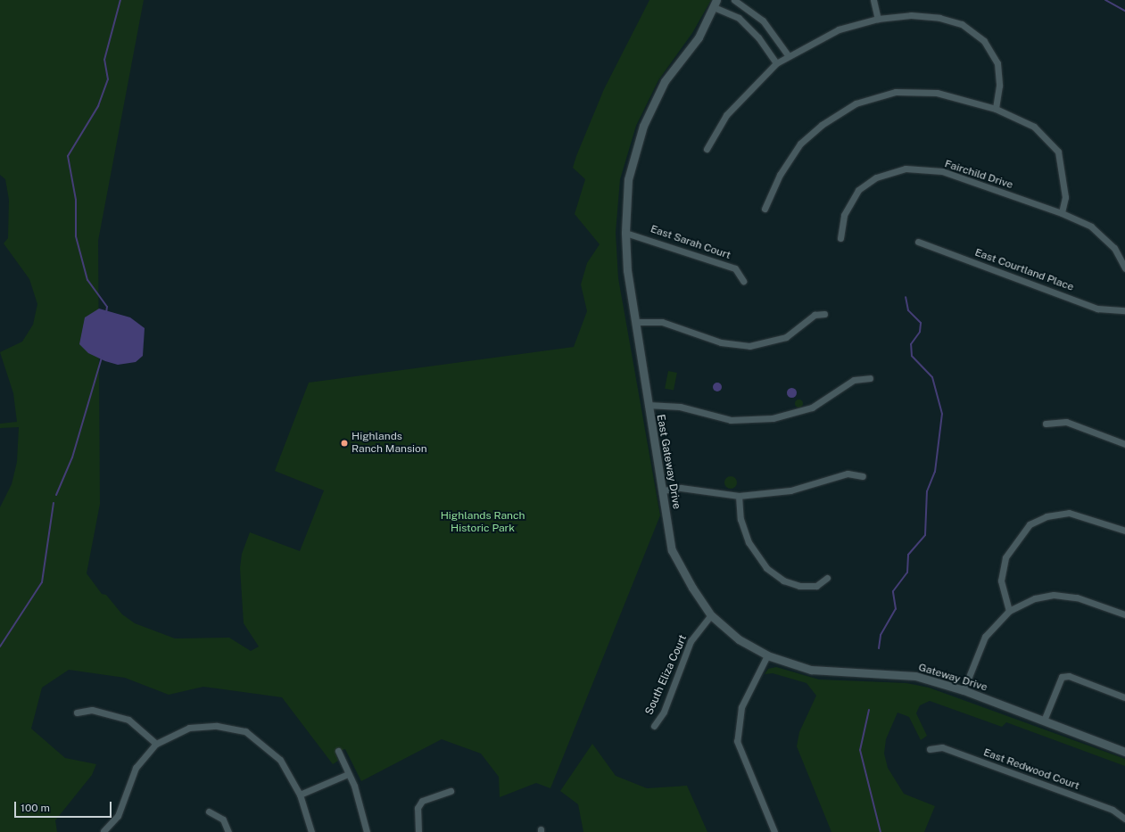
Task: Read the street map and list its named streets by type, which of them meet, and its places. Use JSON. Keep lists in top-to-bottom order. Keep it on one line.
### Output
{"streets":{"street":["Fairchild Drive","East Sarah Court","East Courtland Place","East Gateway Drive","South Eliza Court","Gateway Drive","East Redwood Court"]},"crossings":[["East Sarah Court","East Gateway Drive"],["East Gateway Drive","South Eliza Court"],["East Gateway Drive","Gateway Drive"]],"parks":["Highlands Ranch Historic Park"],"places":["Highlands Ranch Mansion"],"scale_bar":"100 m"}
